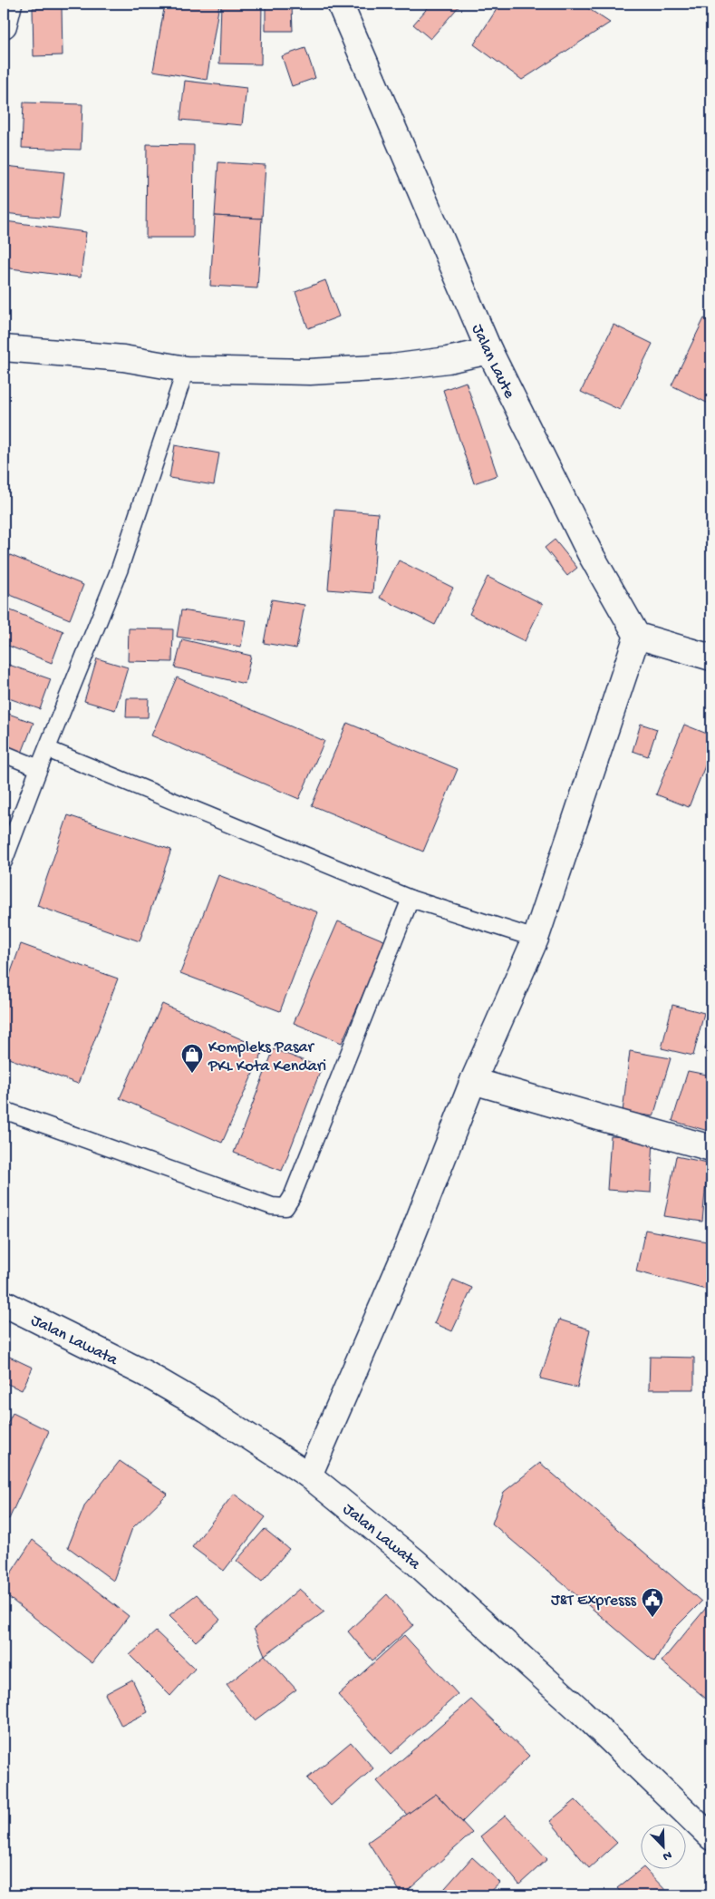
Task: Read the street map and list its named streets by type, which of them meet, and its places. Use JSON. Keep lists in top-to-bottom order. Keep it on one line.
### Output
{"streets":{"street":["Jalan Laute","Jalan Lawata"]},"places":{"shop":["Kompleks Pasar PKL Kota Kendari"],"public building":["J&T Expresss"]},"north":"bottom right"}
